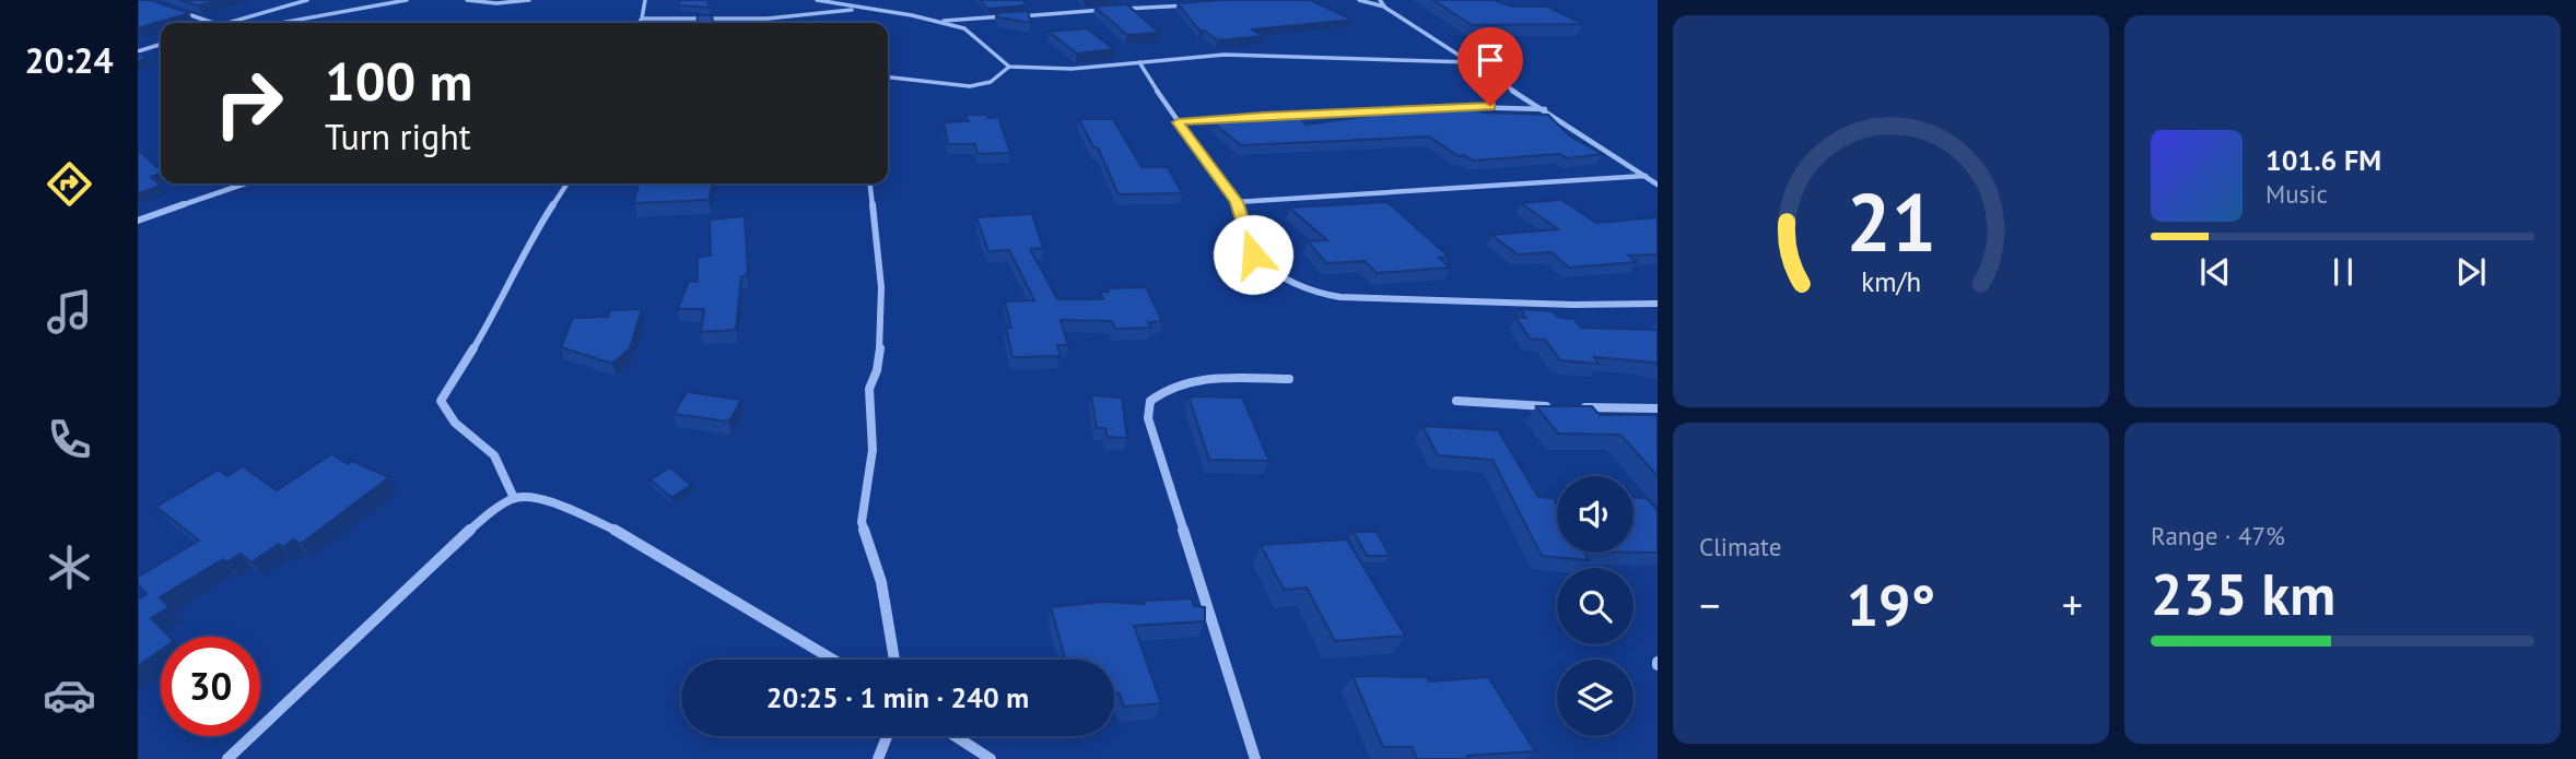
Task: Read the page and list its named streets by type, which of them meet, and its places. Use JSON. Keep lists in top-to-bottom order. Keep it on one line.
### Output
{"page":{"tabs":"20:24","turn":["100 m","Turn right"],"song":["101.6 FM","Music"],"tile":["Climate",["Range · 47%","235 km"]],"heat":["−","19°","+"],"limit":"30","trip":"20:25 · 1 min · 240 m","gauge":["21","km/h"]}}
